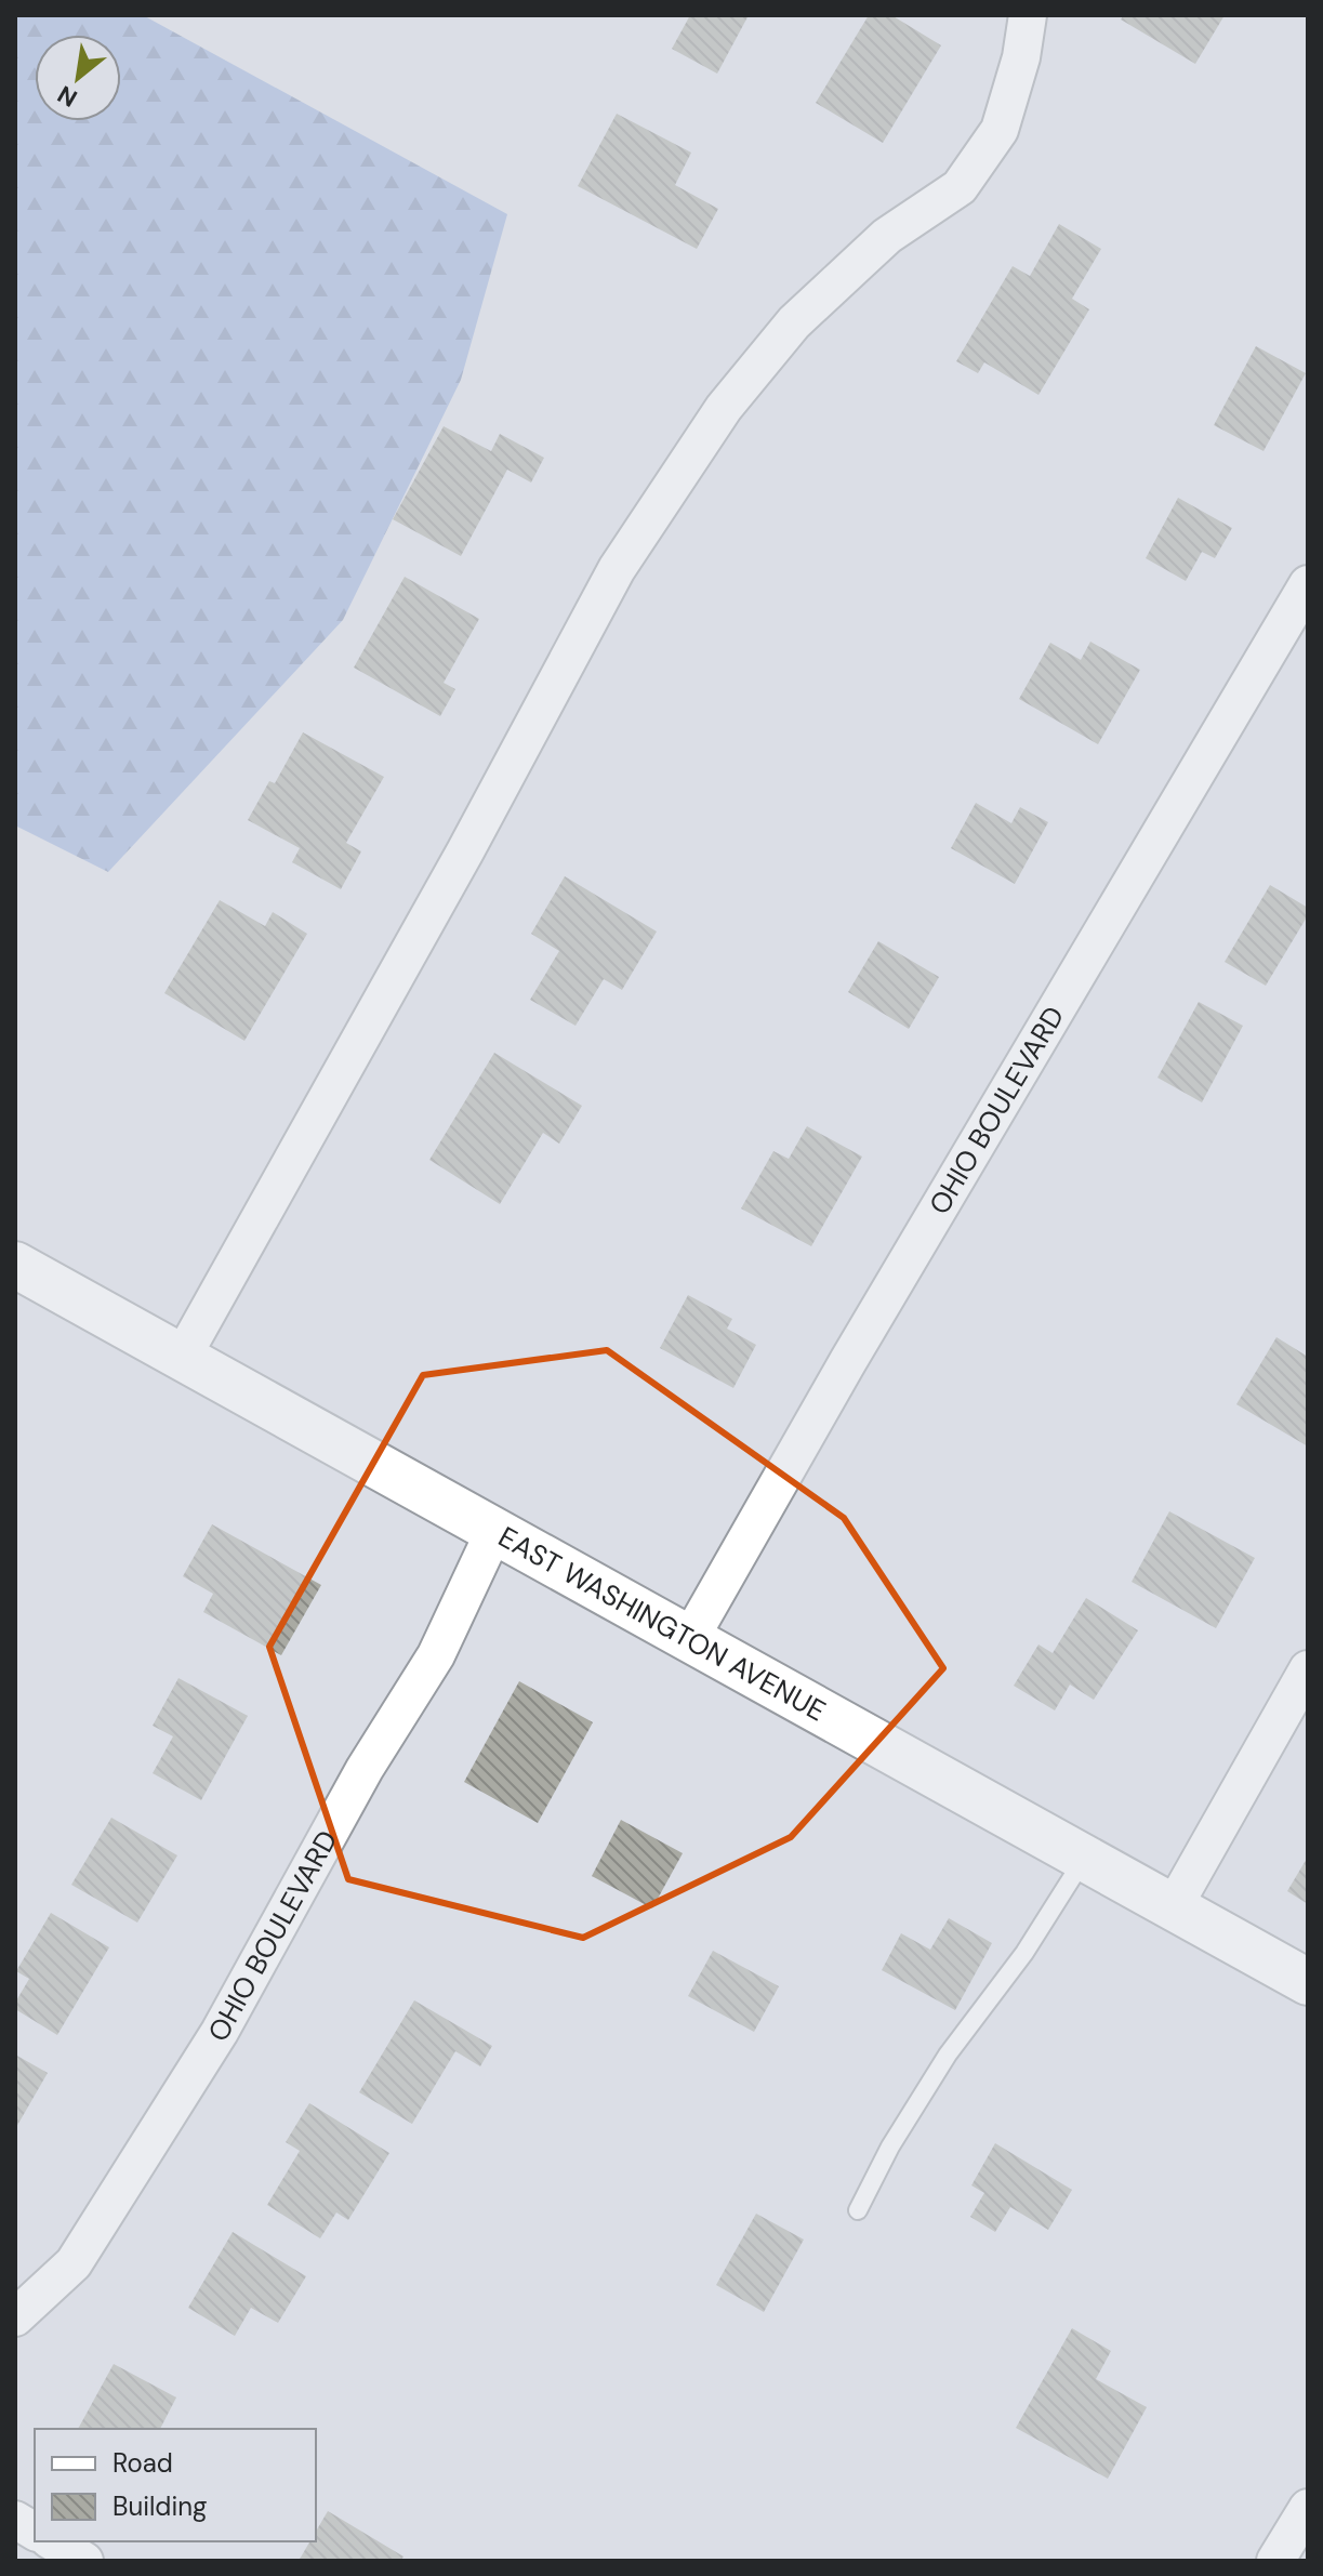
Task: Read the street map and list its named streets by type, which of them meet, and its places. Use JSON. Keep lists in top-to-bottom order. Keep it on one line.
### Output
{"streets":{"street":["OHIO BOULEVARD","EAST WASHINGTON AVENUE"]},"crossings":[["OHIO BOULEVARD","EAST WASHINGTON AVENUE"]],"legend":["Road","Building"],"north":"bottom left"}
